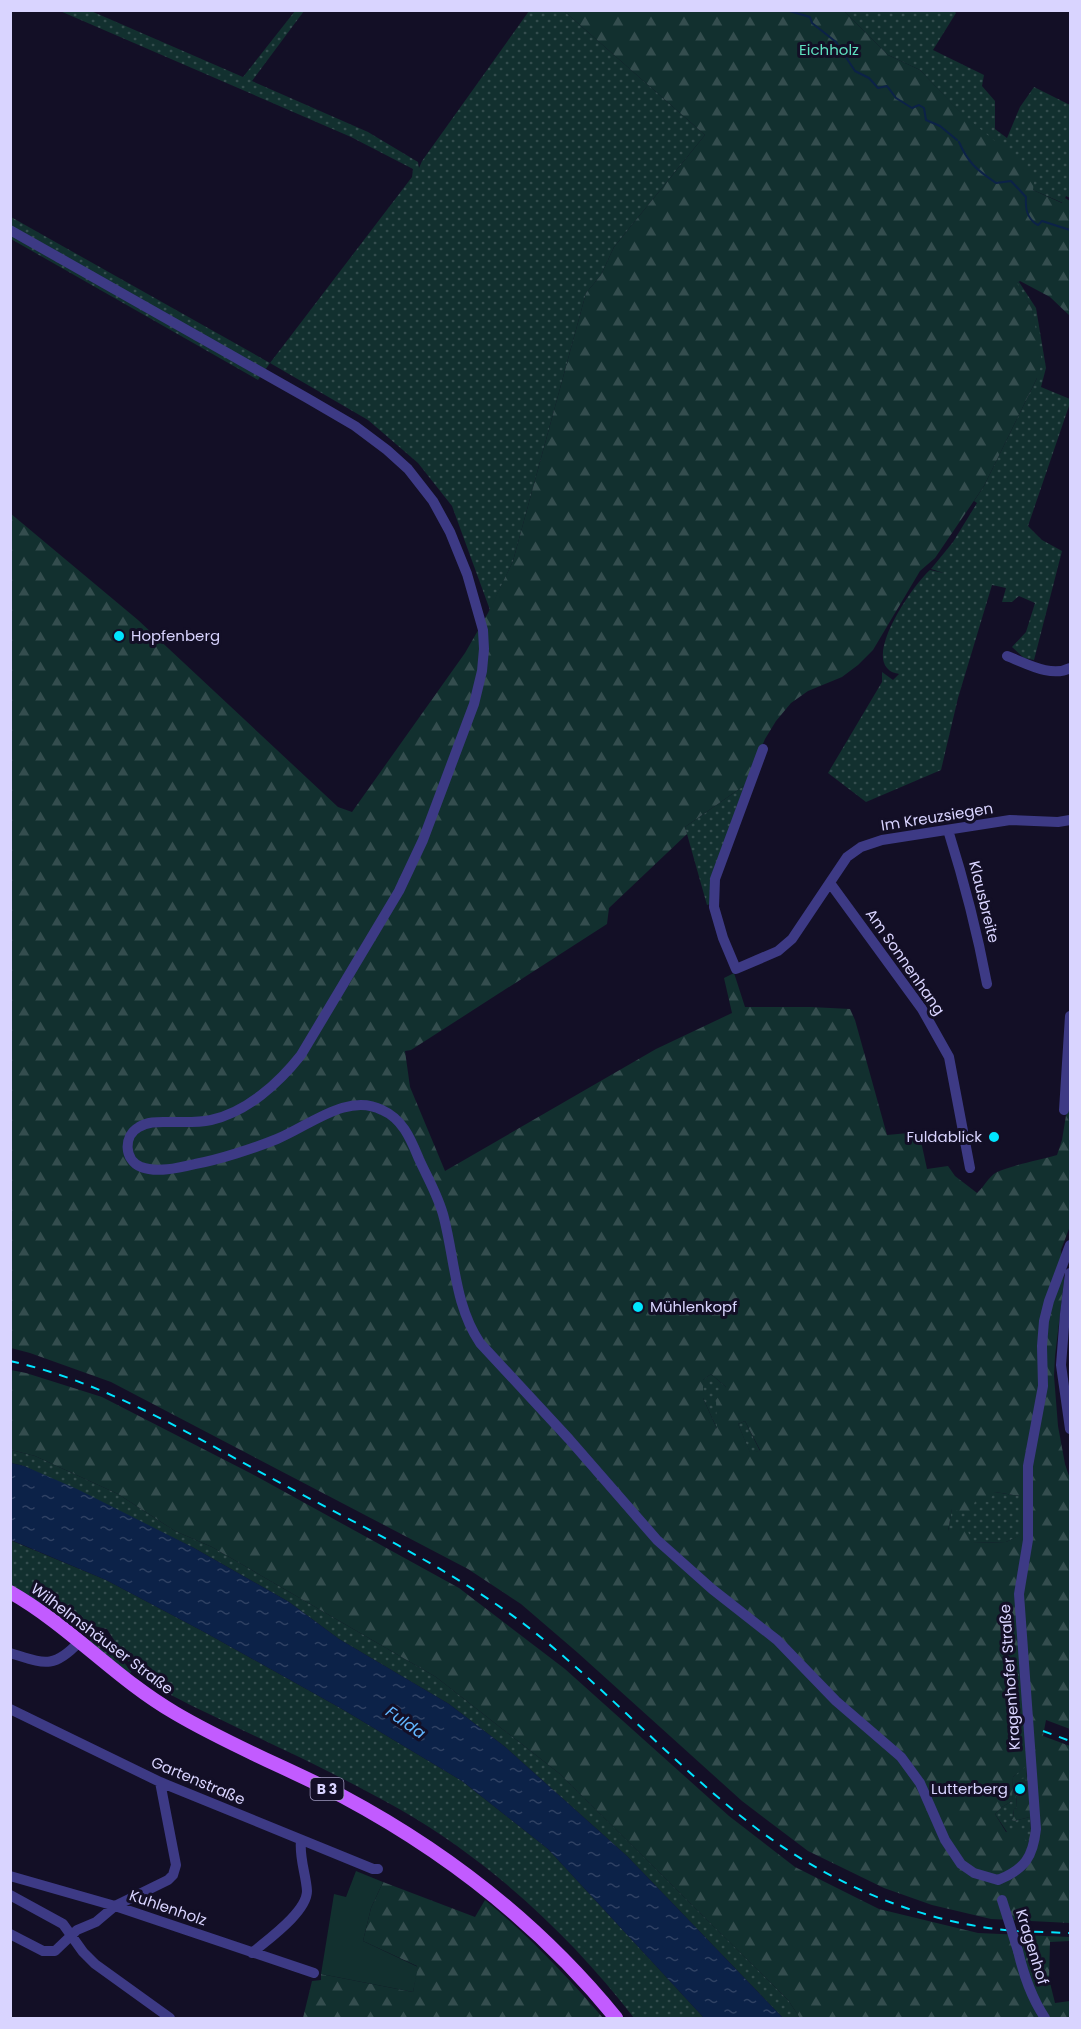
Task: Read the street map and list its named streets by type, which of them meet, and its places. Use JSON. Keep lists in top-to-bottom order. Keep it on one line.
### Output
{"streets":{"main road":["Wilhelmshäuser Straße","B 3"],"street":["Im Kreuzsiegen","Klausbreite","Am Sonnenhang","Kragenhofer Straße","Gartenstraße","Kuhlenholz","Kragenhof"]},"crossings":[["Im Kreuzsiegen","Klausbreite"],["Im Kreuzsiegen","Am Sonnenhang"],["Kragenhofer Straße","Kragenhof"]],"water":["Fulda"],"parks":["Eichholz"],"places":["Hopfenberg","Fuldablick","Mühlenkopf","Lutterberg"]}
